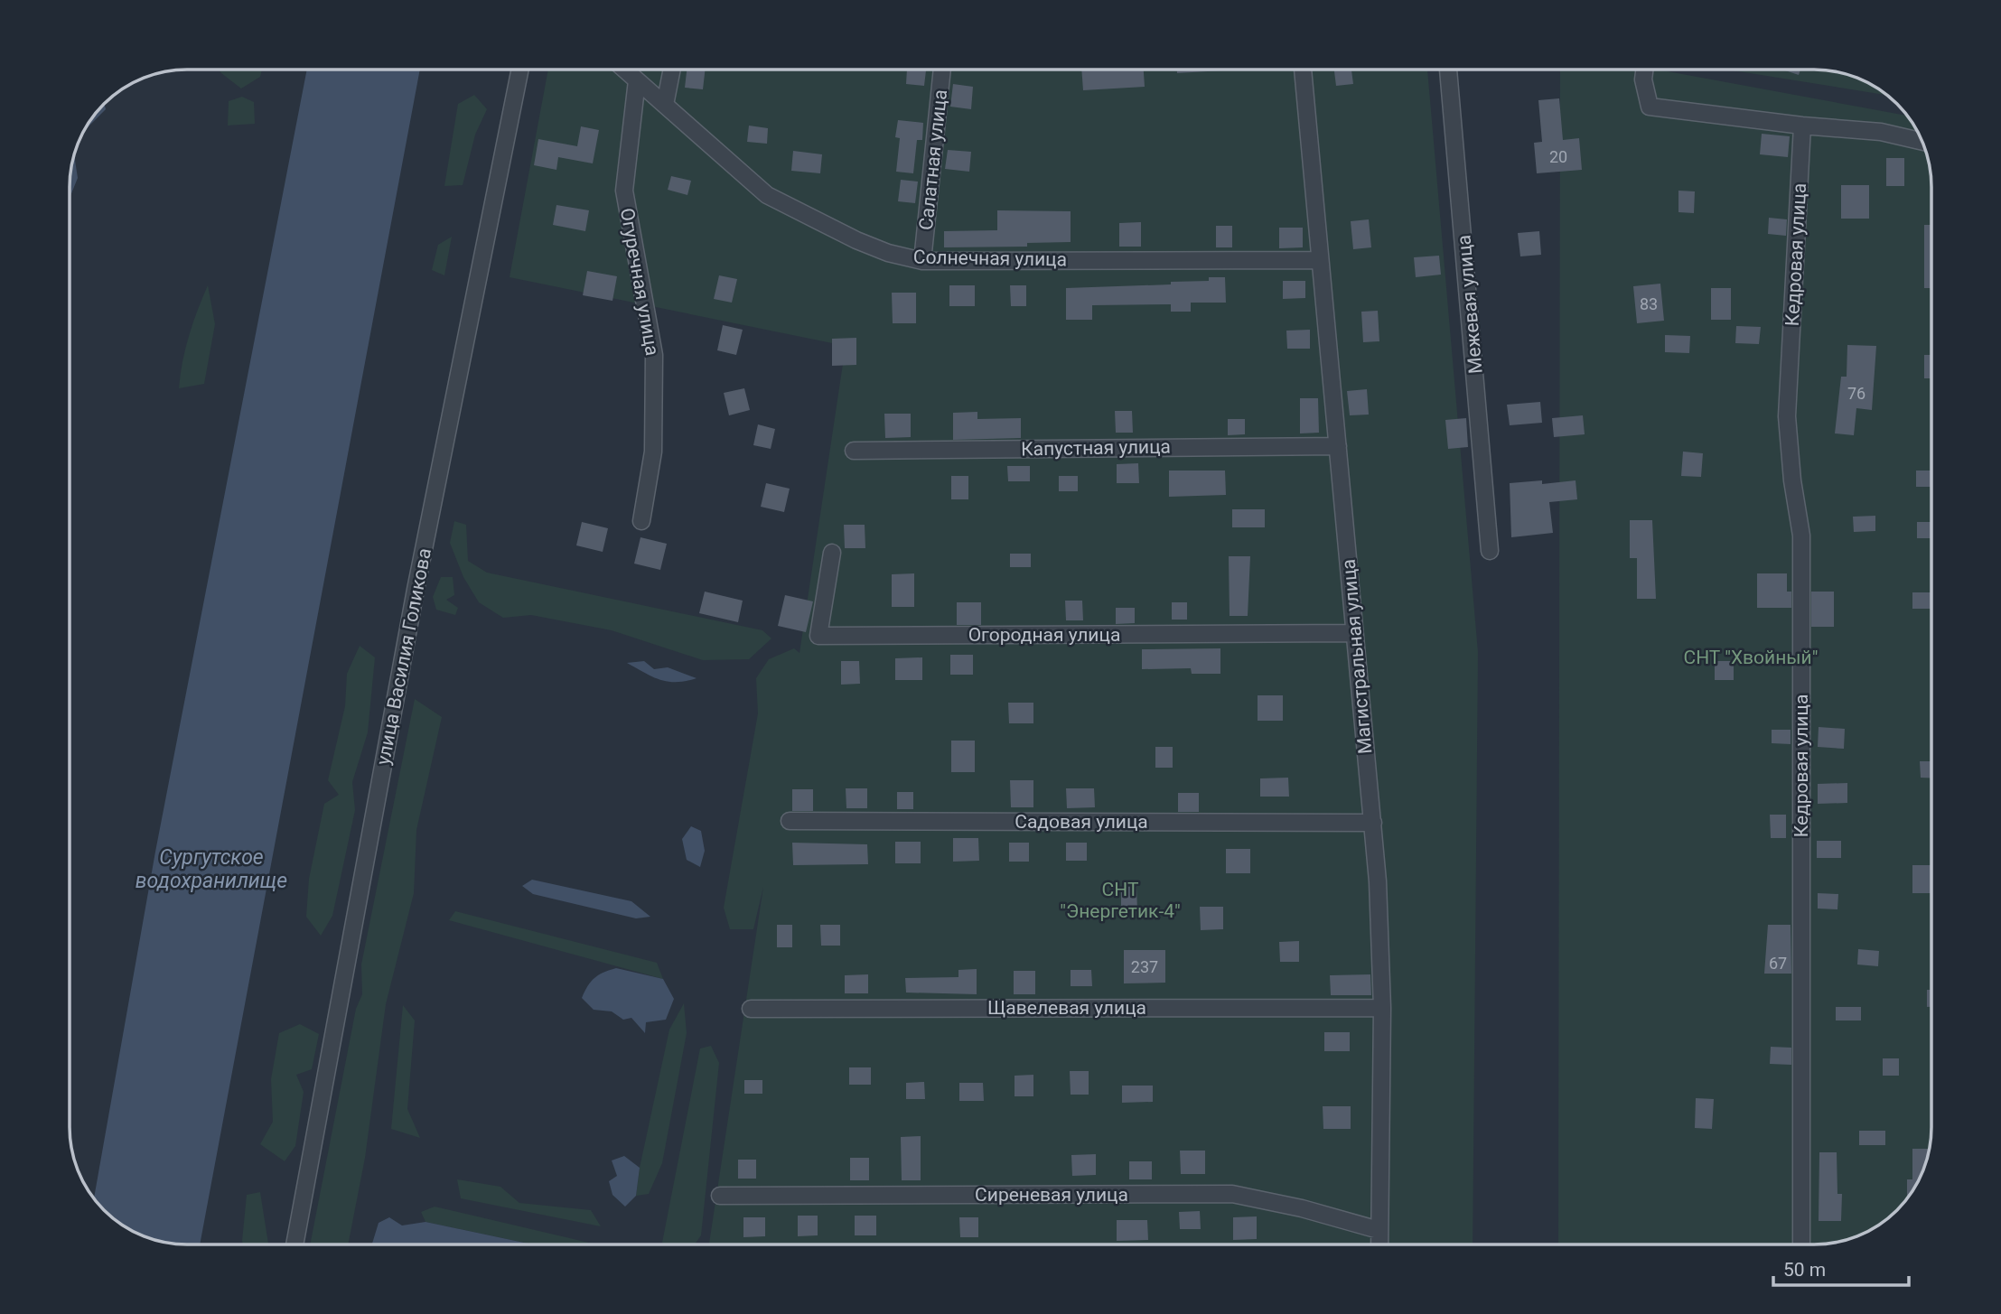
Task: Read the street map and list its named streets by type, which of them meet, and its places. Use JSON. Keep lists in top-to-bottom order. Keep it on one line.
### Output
{"streets":{"street":["Салатная улица","Кедровая улица","Солнечная улица","Огуречная улица","Межевая улица","Капустная улица","Огородная улица","улица Василия Голикова","Магистральная улица","Садовая улица","Щавелевая улица","Сиреневая улица"]},"crossings":[["Салатная улица","Солнечная улица"],["Солнечная улица","Огуречная улица"],["Солнечная улица","Магистральная улица"],["Капустная улица","Магистральная улица"],["Огородная улица","Магистральная улица"],["Магистральная улица","Садовая улица"],["Магистральная улица","Щавелевая улица"],["Магистральная улица","Сиреневая улица"]],"water":["Сургутское водохранилище"],"parks":["СНТ \"Хвойный\"","СНТ \"Энергетик-4\""],"house_numbers":["20","83","76","67","237"],"scale_bar":"50 m"}
